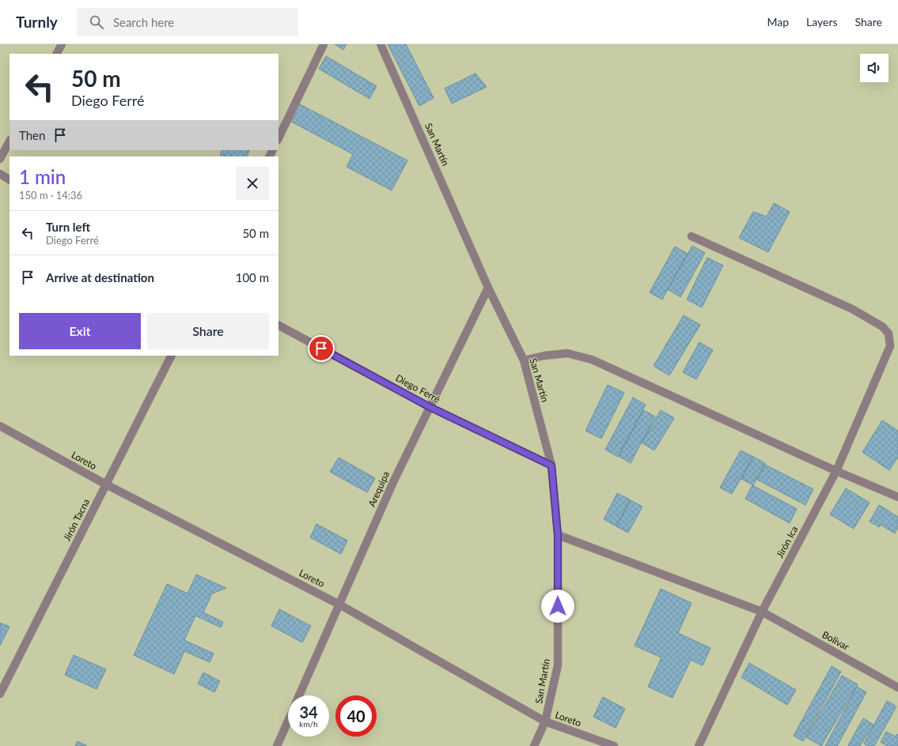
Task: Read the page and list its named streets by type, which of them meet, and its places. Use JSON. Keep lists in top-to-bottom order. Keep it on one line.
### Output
{"streets":{"street":["San Martín","Diego Ferré","Loreto","Arequipa","Jirón Tacna","Jirón Ica","Bolivar"]},"crossings":[["San Martín","Diego Ferré"],["San Martín","Loreto"],["San Martín","Arequipa"],["San Martín","Bolivar"],["Diego Ferré","Arequipa"],["Loreto","Arequipa"],["Loreto","Jirón Tacna"],["Jirón Ica","Bolivar"]],"page":{"header":"Turnly","search":"Search here","nav":["Map","Layers","Share"],"turn":["50 m","Diego Ferré"],"then":"Then","heading":["1 min","150 m · 14:36"],"list":[{"name":"Turn left","note":"Diego Ferré","value":"50 m"},{"name":"Arrive at destination","value":"100 m"}],"buttons":["Exit","Share"],"speed":"34 km/h","limit":"40"}}
